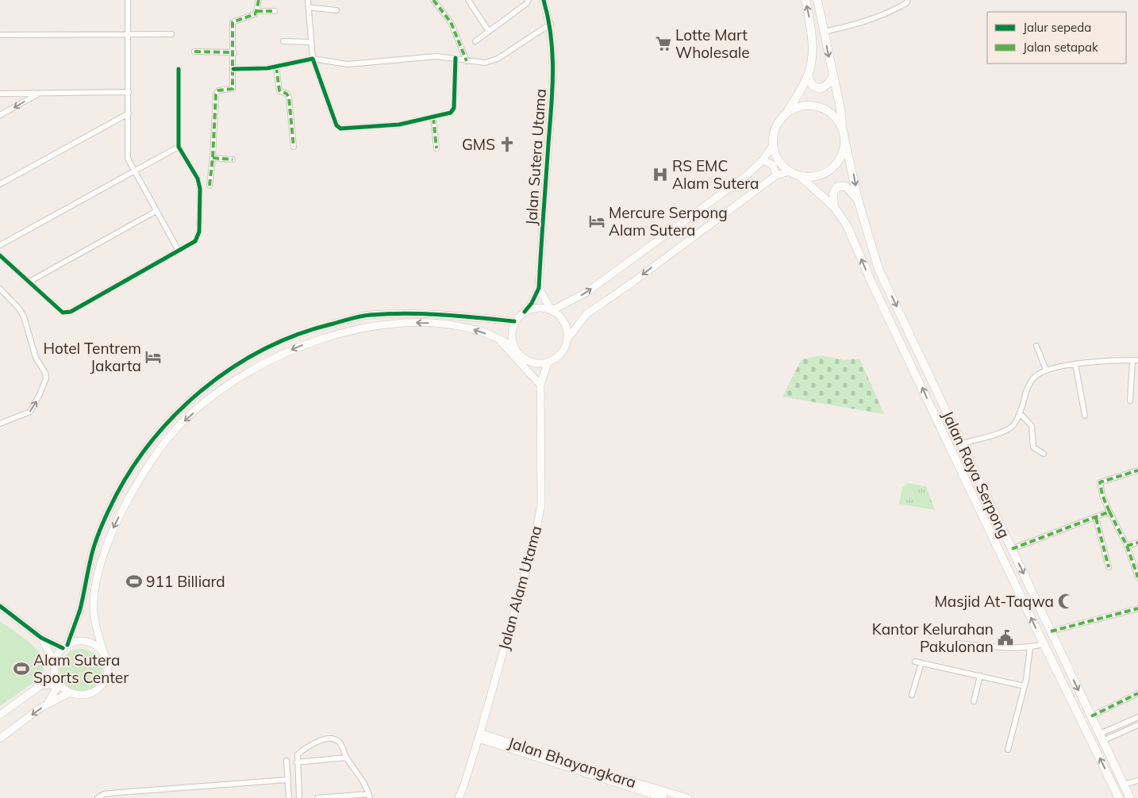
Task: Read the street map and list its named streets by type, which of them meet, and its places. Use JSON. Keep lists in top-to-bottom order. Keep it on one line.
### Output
{"streets":{"main road":["Jalan Sutera Utama","Jalan Raya Serpong","Jalan Alam Utama","Jalan Bhayangkara"]},"crossings":[["Jalan Sutera Utama","Jalan Alam Utama"],["Jalan Alam Utama","Jalan Bhayangkara"]],"places":{"supermarket":["Lotte Mart Wholesale"],"church":["GMS"],"hospital":["RS EMC Alam Sutera"],"hotel":["Mercure Serpong Alam Sutera","Hotel Tentrem Jakarta"],"sports":["911 Billiard","Alam Sutera Sports Center"],"mosque":["Masjid At-Taqwa"],"public building":["Kantor Kelurahan Pakulonan"]},"legend":["Jalur sepeda","Jalan setapak"]}
